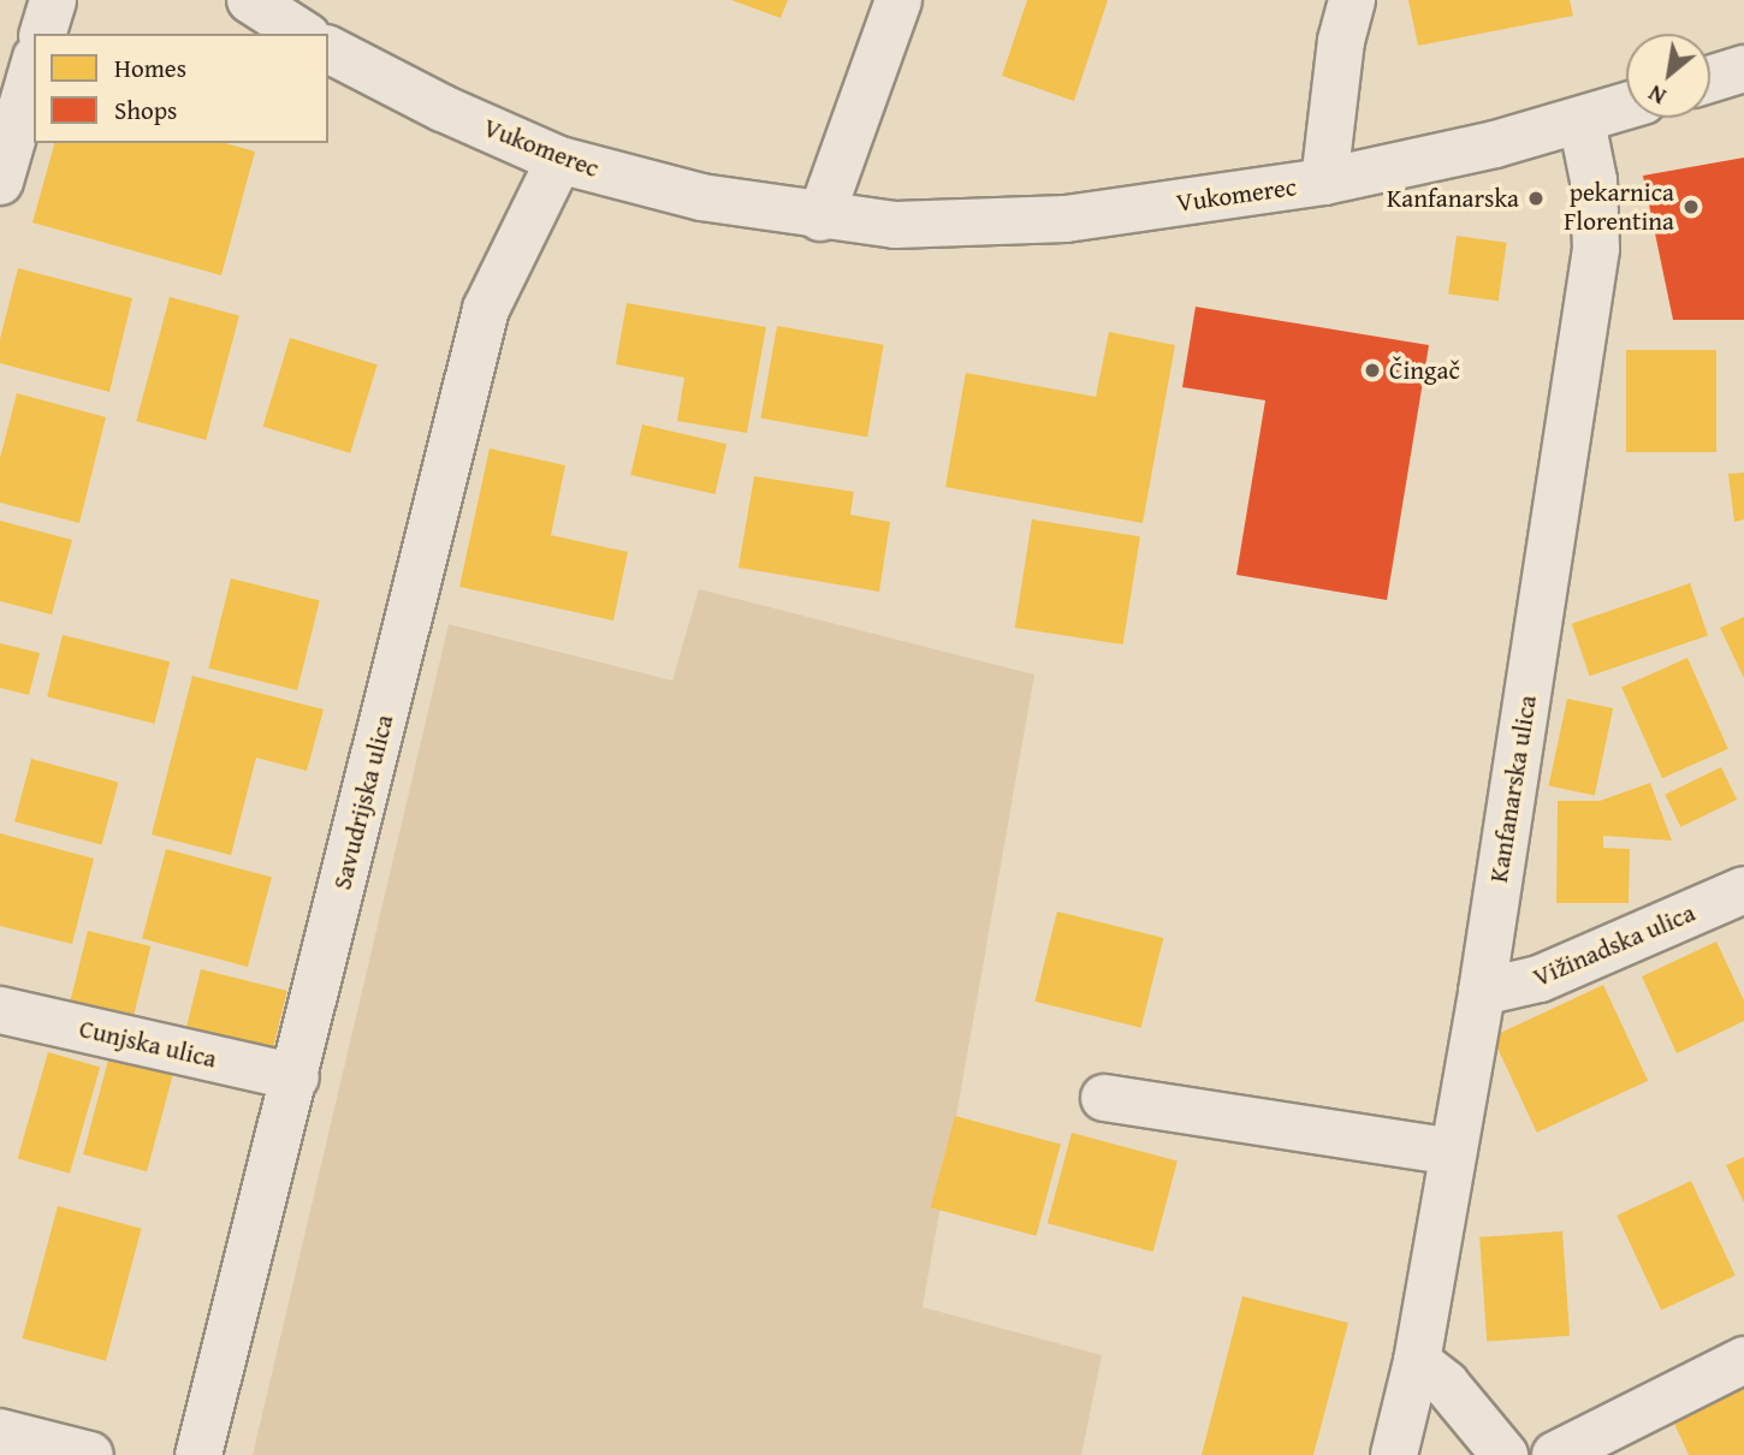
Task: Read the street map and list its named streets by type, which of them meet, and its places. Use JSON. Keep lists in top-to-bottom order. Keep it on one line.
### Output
{"streets":{"street":["Vukomerec","Kanfanarska ulica","Savudrijska ulica","Vižinadska ulica","Cunjska ulica"]},"crossings":[["Vukomerec","Kanfanarska ulica"],["Vukomerec","Savudrijska ulica"],["Kanfanarska ulica","Vižinadska ulica"],["Savudrijska ulica","Cunjska ulica"]],"places":["Kanfanarska","pekarnica Florentina","Čingač"],"legend":["Homes","Shops"],"north":"bottom left"}
